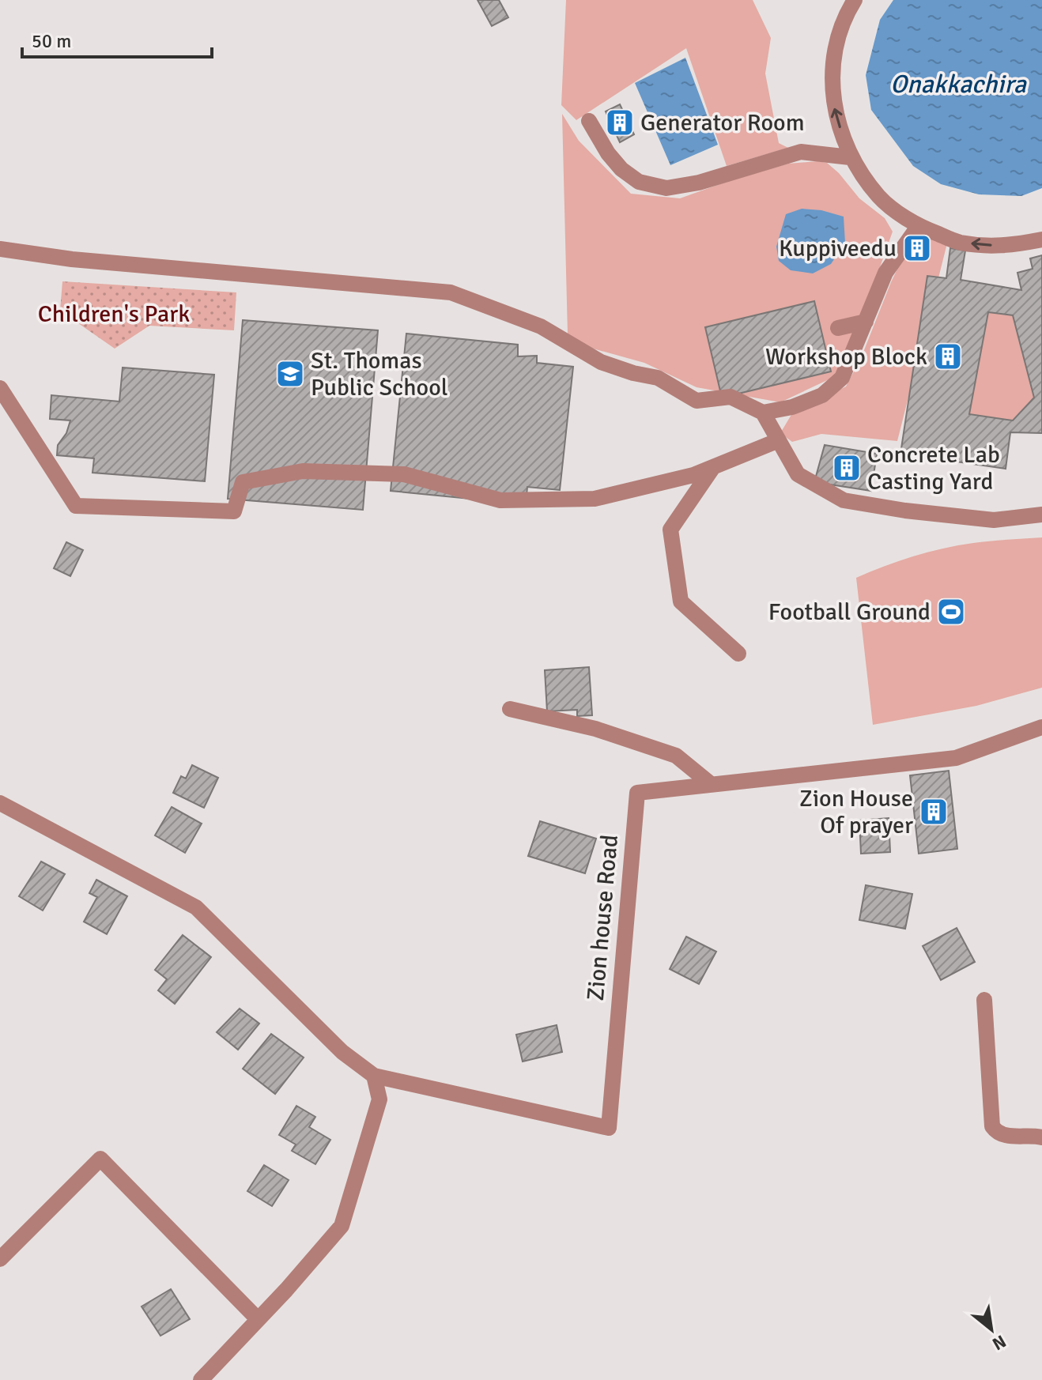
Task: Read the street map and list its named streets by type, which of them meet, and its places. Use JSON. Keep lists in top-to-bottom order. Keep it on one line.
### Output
{"streets":{"street":["Zion house Road"]},"water":["Onakkachira"],"parks":["Children's Park"],"places":{"building":["Generator Room","Kuppiveedu","Workshop Block","Concrete Lab Casting Yard","Zion House Of prayer"],"school or university":["St. Thomas Public School"],"sports":["Football Ground"]},"scale_bar":"50 m","north":"bottom right"}
